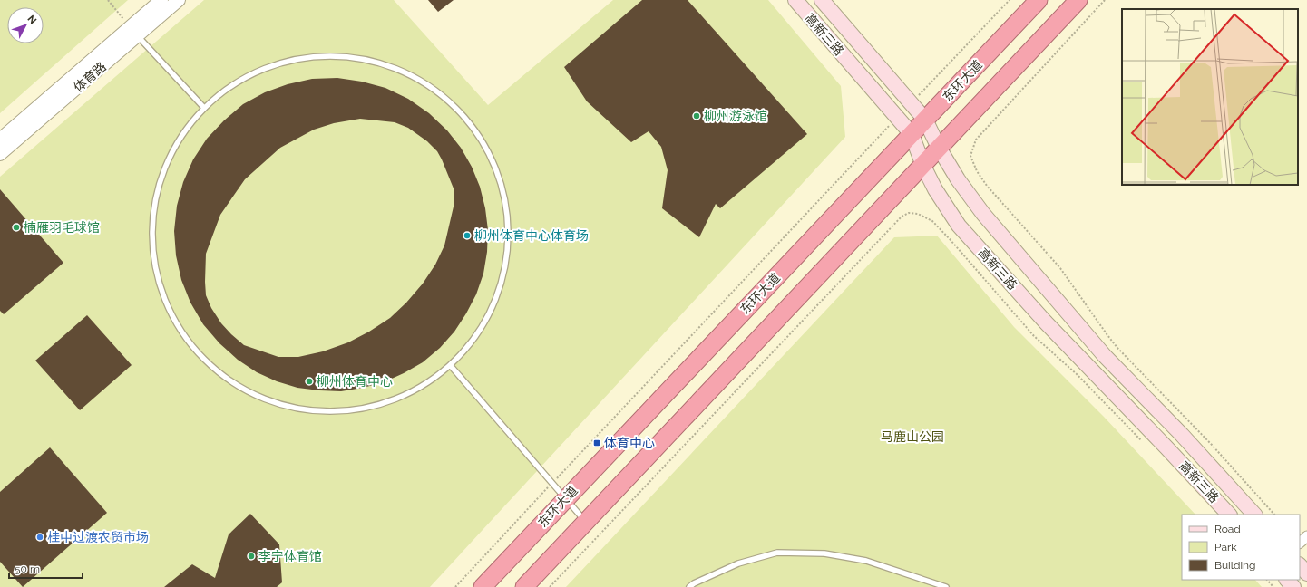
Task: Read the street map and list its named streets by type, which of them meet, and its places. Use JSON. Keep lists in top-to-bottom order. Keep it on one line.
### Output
{"streets":{"highway":["东环大道"],"main road":["高新三路"],"street":["体育路"]},"crossings":[["高新三路","东环大道"]],"parks":["马鹿山公园"],"places":{"other":["柳州游泳馆","楠雁羽毛球馆","柳州体育中心体育场","柳州体育中心","桂中过渡农贸市场","李宁体育馆"],"transit":["体育中心"]},"legend":["Road","Park","Building"],"scale_bar":"50 m","north":"top right"}
